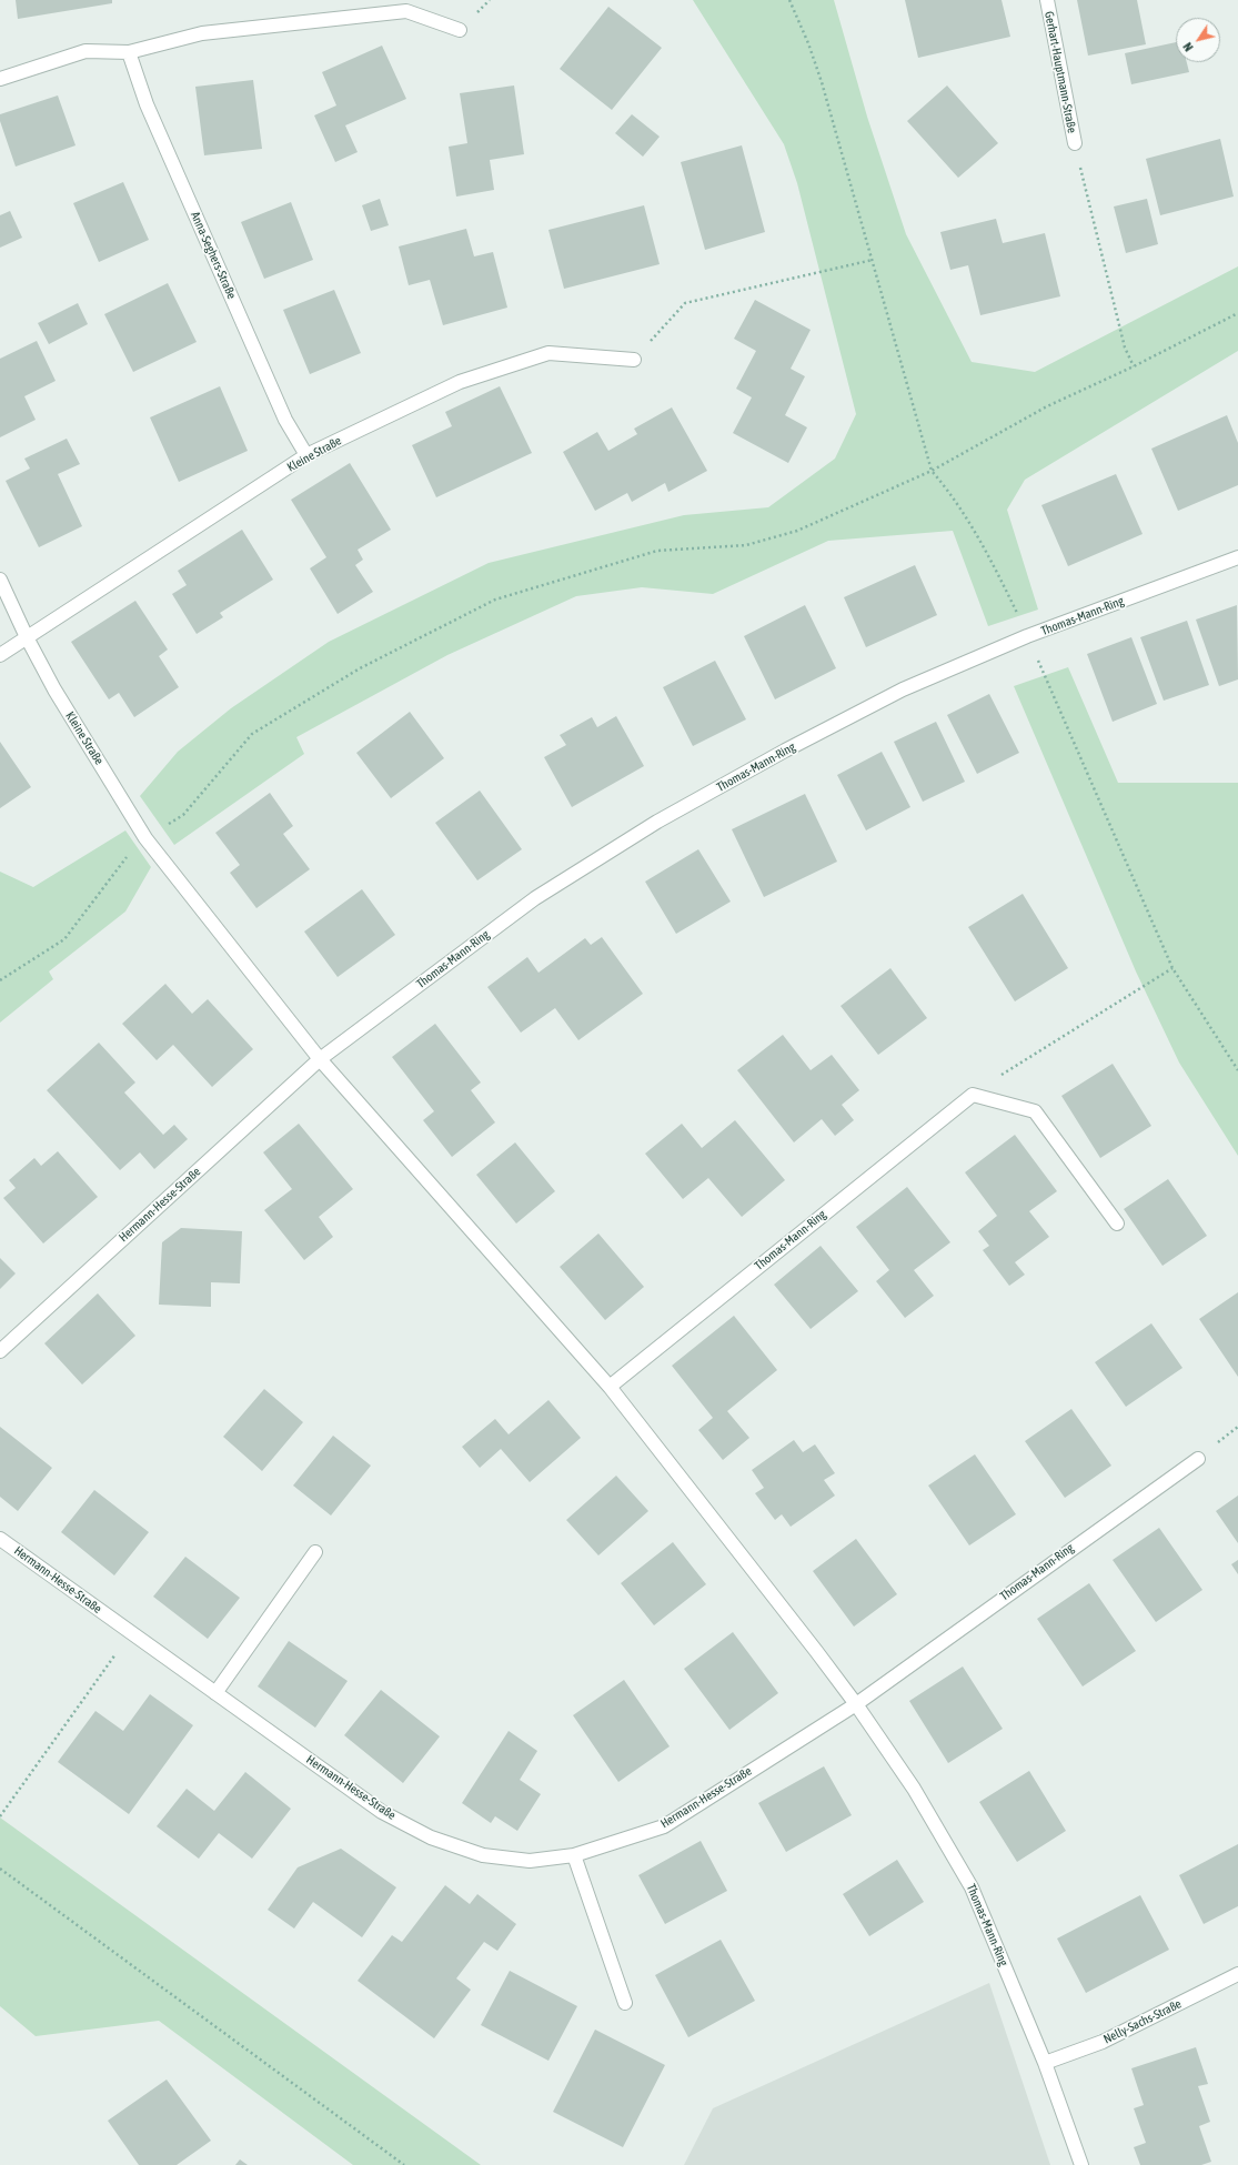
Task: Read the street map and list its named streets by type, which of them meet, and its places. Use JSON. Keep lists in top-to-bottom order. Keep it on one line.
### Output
{"streets":{"street":["Gerhart-Hauptmann-Straße","Anna-Seghers-Straße","Kleine Straße","Thomas-Mann-Ring","Hermann-Hesse-Straße","Nelly-Sachs-Straße"]},"crossings":[["Anna-Seghers-Straße","Kleine Straße"],["Kleine Straße","Thomas-Mann-Ring"],["Thomas-Mann-Ring","Hermann-Hesse-Straße"],["Thomas-Mann-Ring","Nelly-Sachs-Straße"]],"north":"bottom left"}
